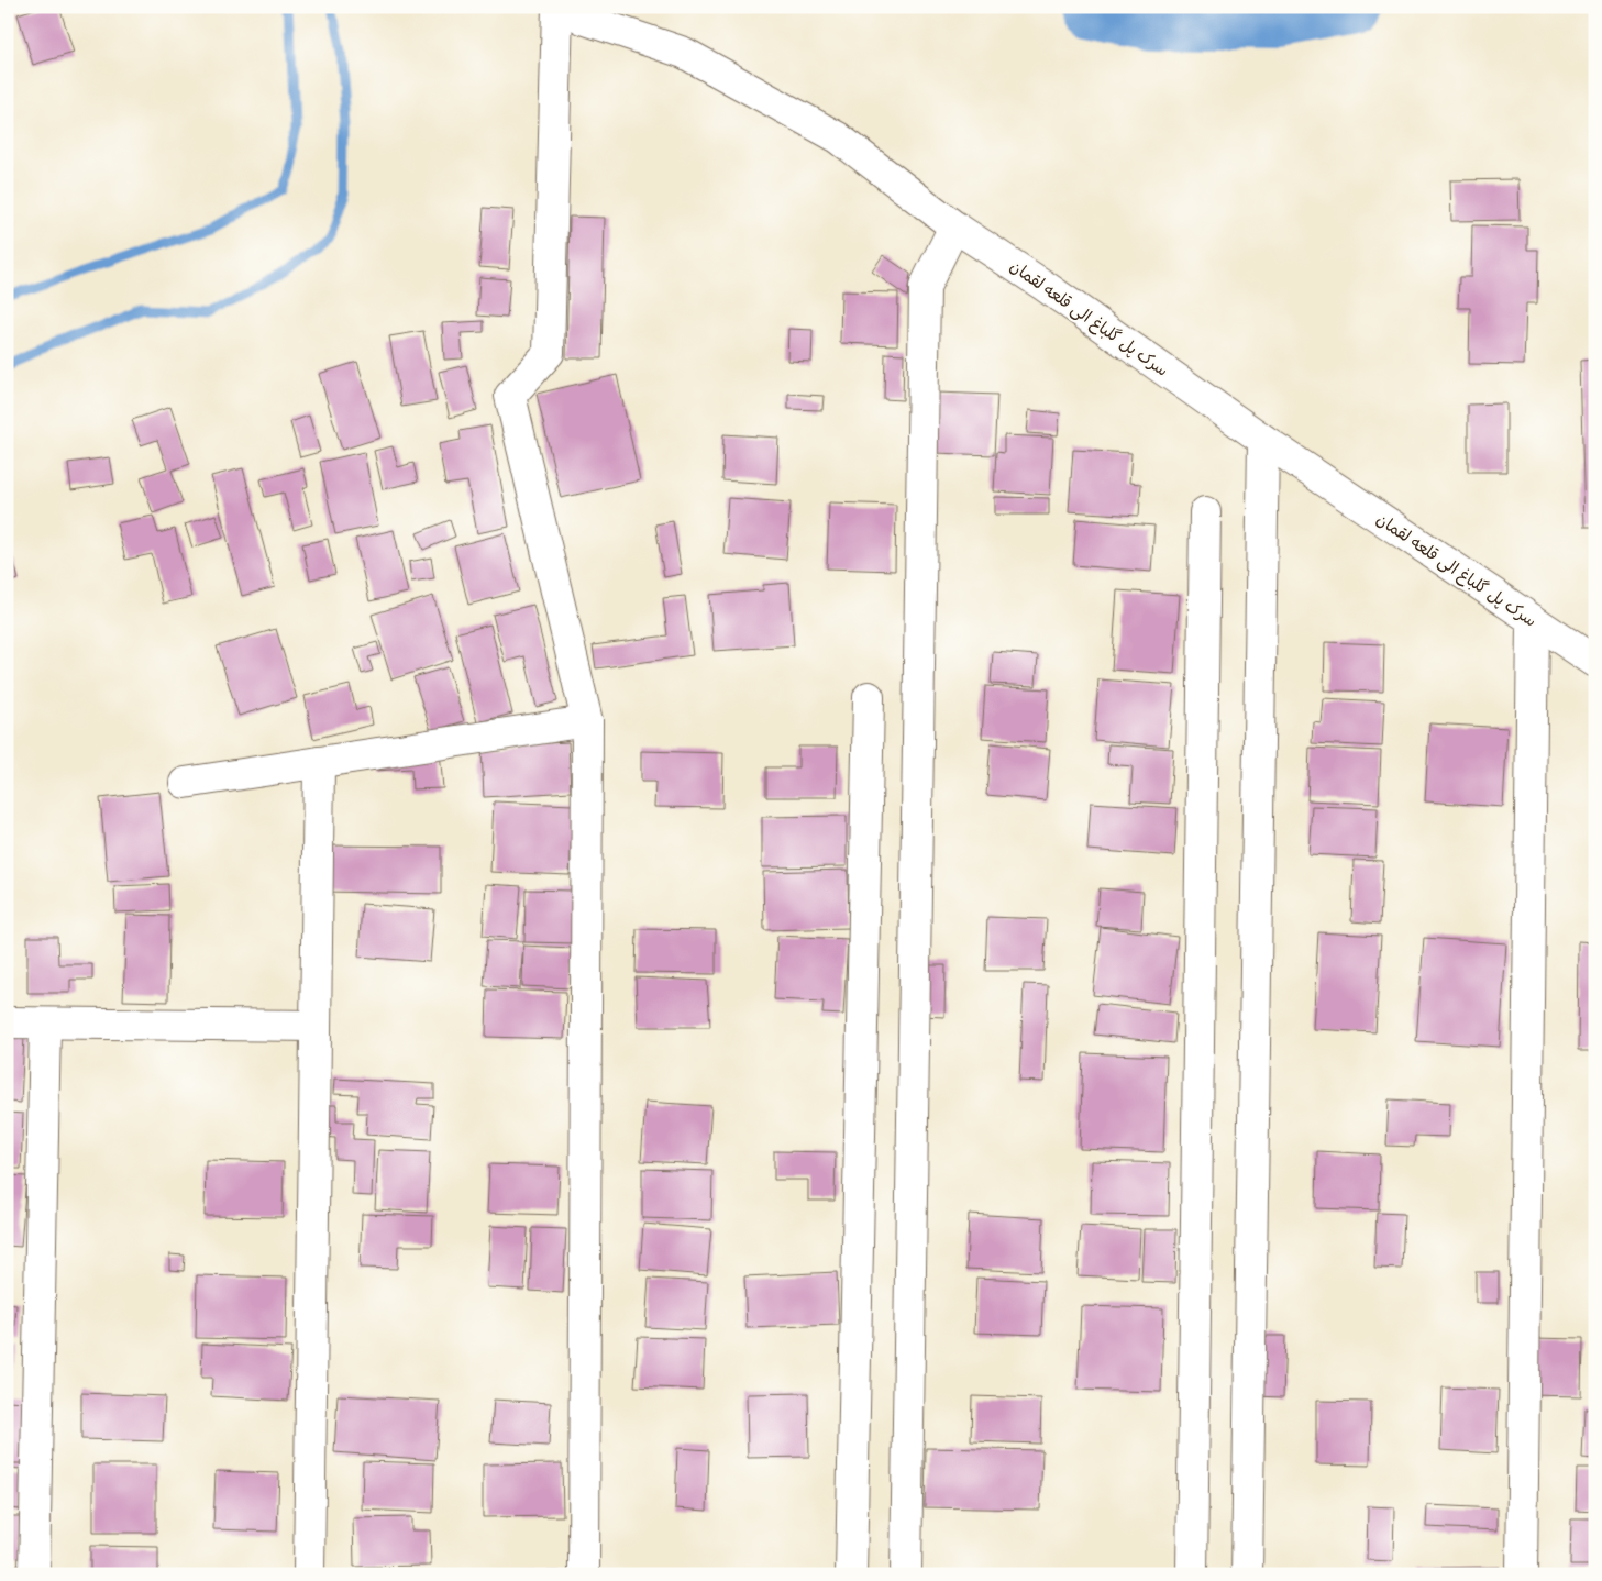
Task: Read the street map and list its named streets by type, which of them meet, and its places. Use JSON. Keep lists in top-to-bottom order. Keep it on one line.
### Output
{"streets":{"street":["سرک پل گلباغ الی قلعه لقمان"]}}
